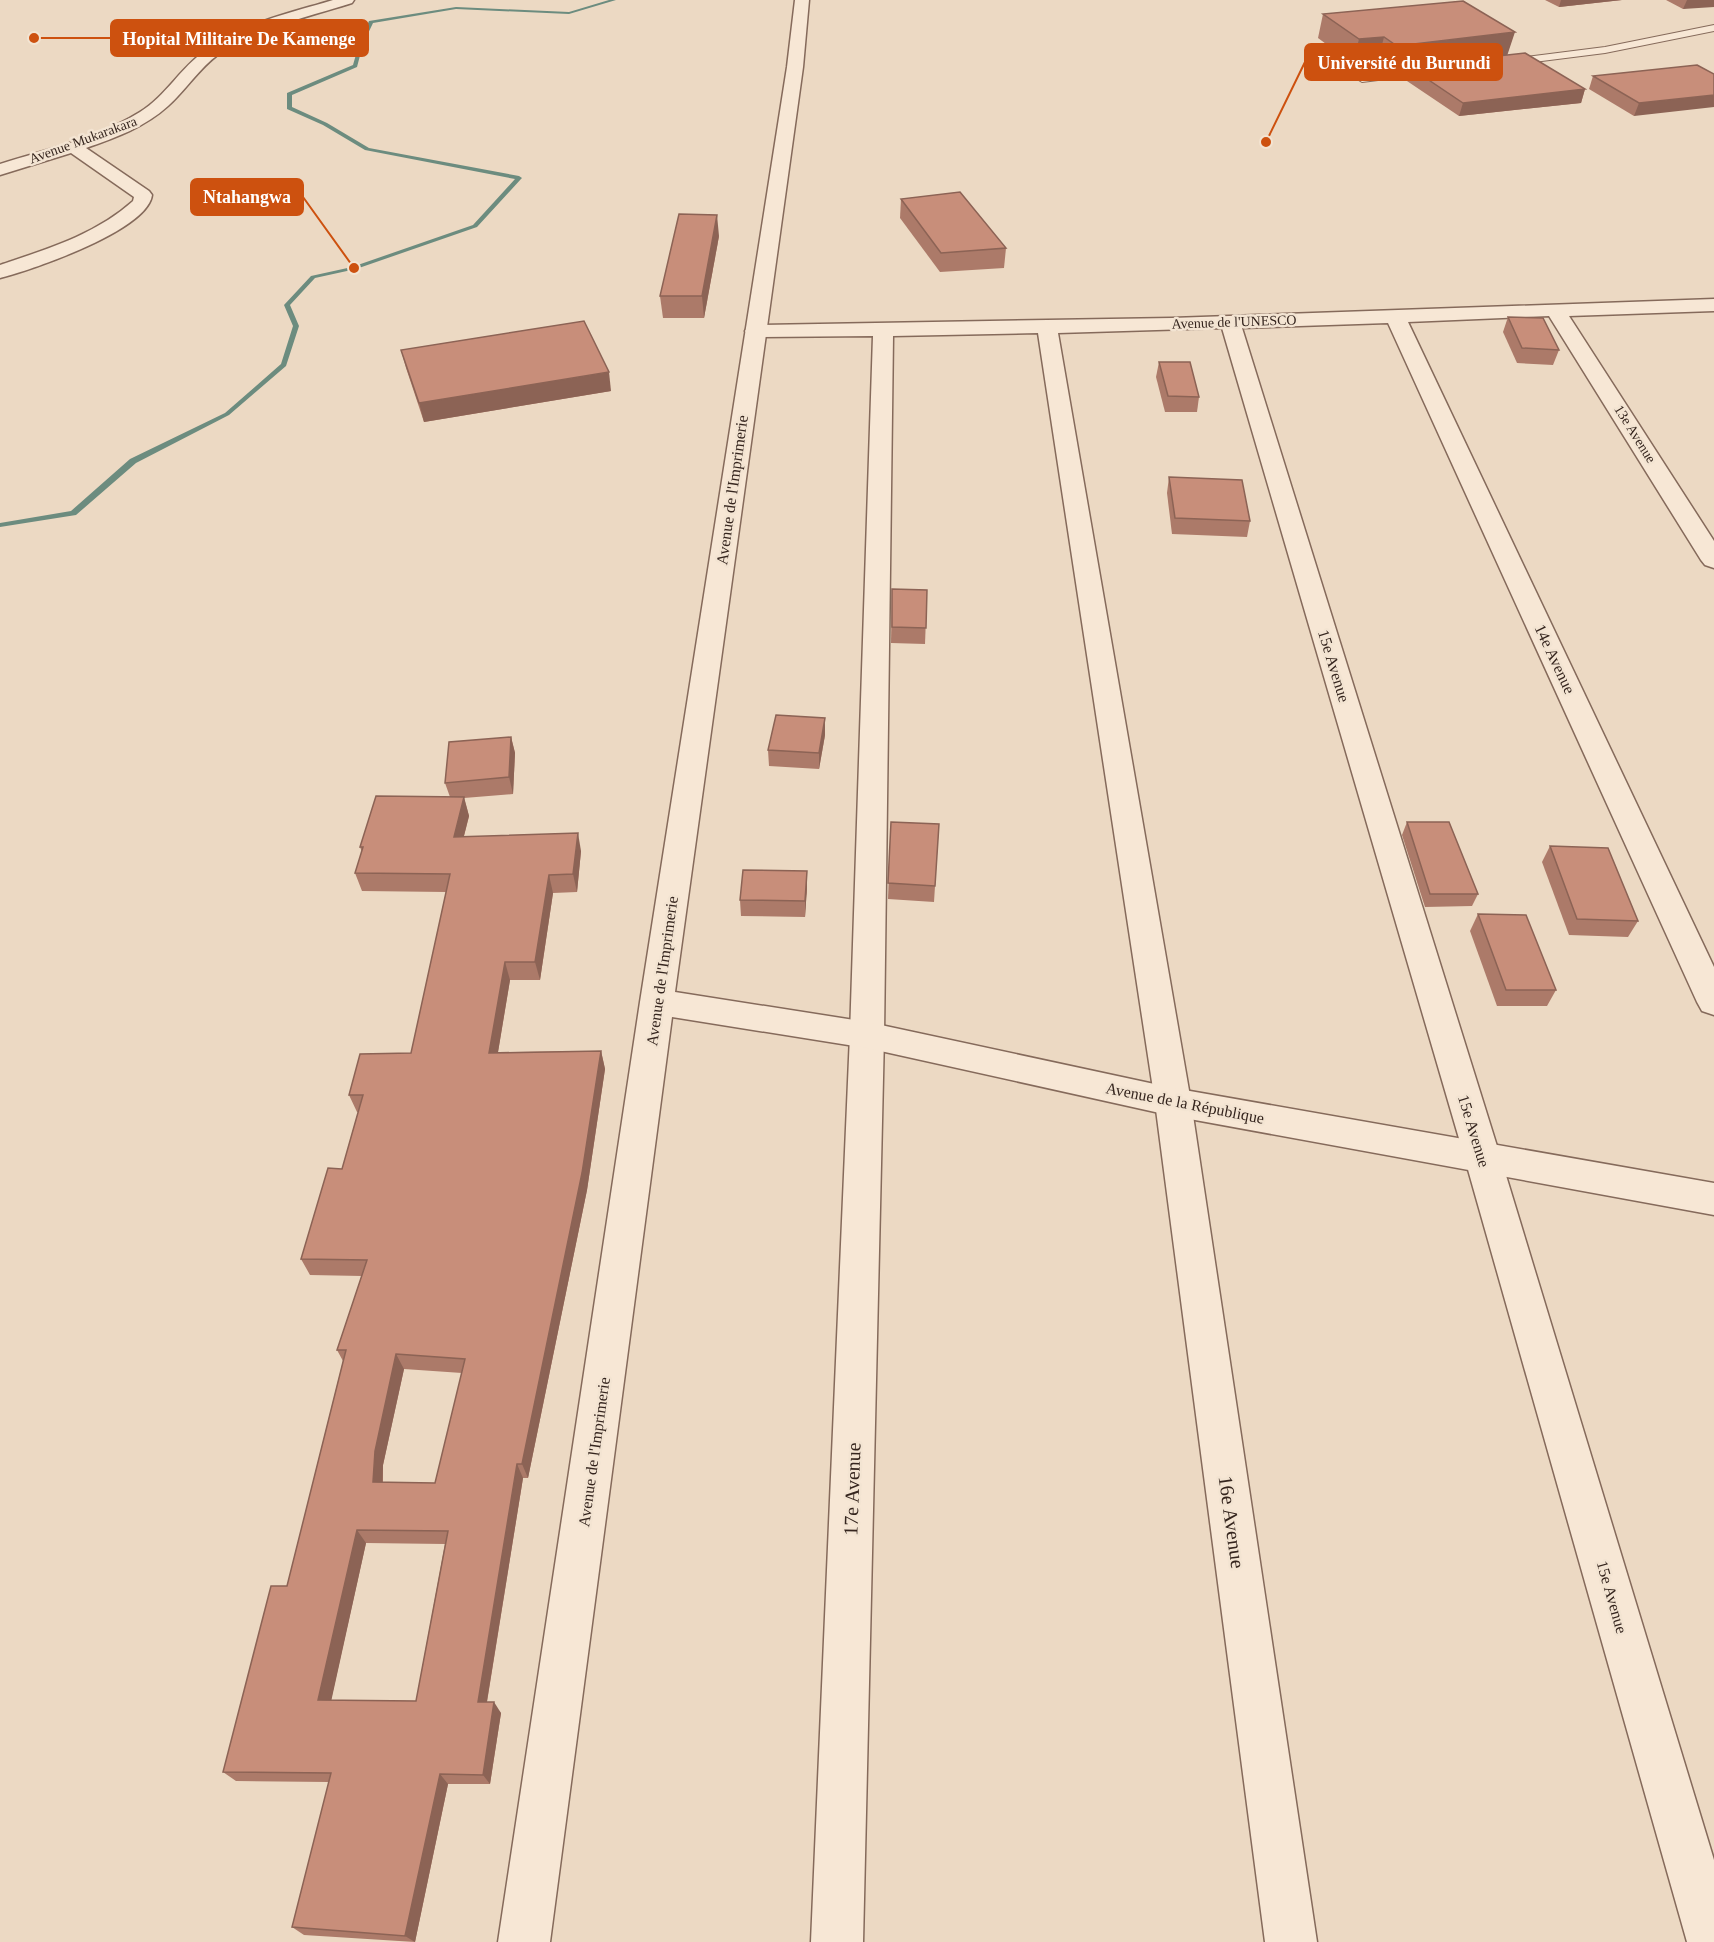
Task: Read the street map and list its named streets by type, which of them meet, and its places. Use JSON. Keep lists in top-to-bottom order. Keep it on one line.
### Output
{"streets":{"street":["Avenue Mukarakara","Avenue de l'UNESCO","13e Avenue","Avenue de l'Imprimerie","14e Avenue","15e Avenue","Avenue de la République","17e Avenue","16e Avenue"]},"crossings":[["Avenue de l'UNESCO","13e Avenue"],["Avenue de l'UNESCO","Avenue de l'Imprimerie"],["Avenue de l'UNESCO","14e Avenue"],["Avenue de l'UNESCO","15e Avenue"],["Avenue de l'UNESCO","17e Avenue"],["Avenue de l'UNESCO","16e Avenue"],["Avenue de l'Imprimerie","Avenue de la République"],["15e Avenue","Avenue de la République"],["Avenue de la République","17e Avenue"],["Avenue de la République","16e Avenue"]],"places":["Hopital Militaire De Kamenge","Université du Burundi","Ntahangwa"]}
